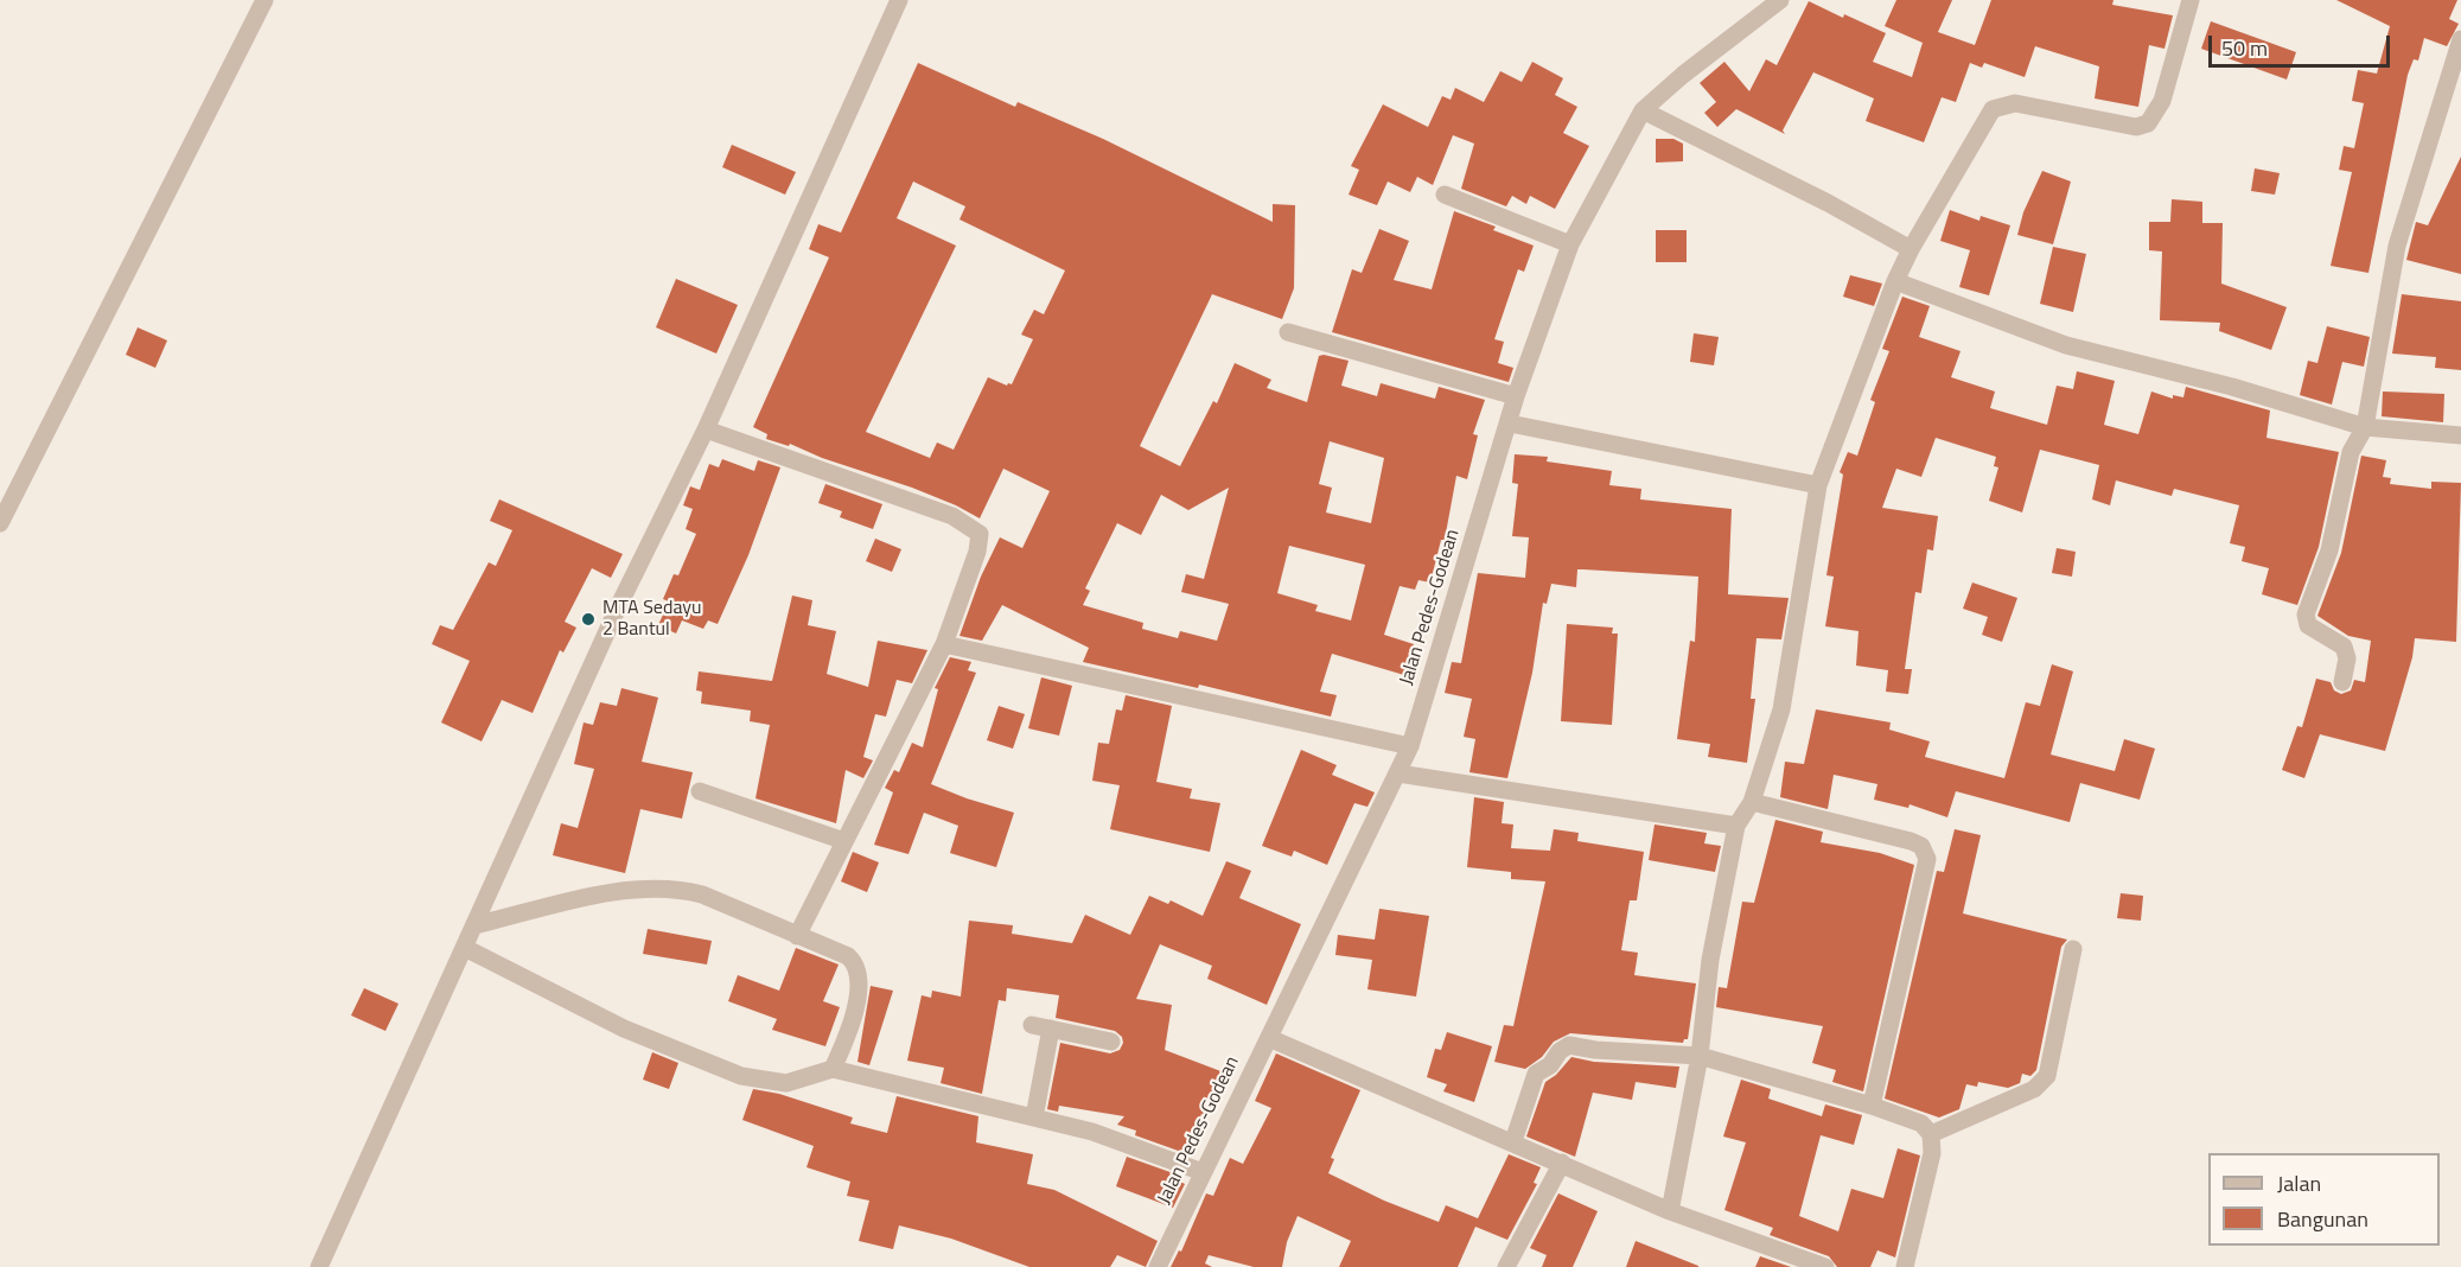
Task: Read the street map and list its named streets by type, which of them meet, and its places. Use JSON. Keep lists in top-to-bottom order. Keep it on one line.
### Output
{"streets":{"street":["Jalan Pedes-Godean"]},"places":["MTA Sedayu 2 Bantul"],"legend":["Jalan","Bangunan"],"scale_bar":"50 m"}
